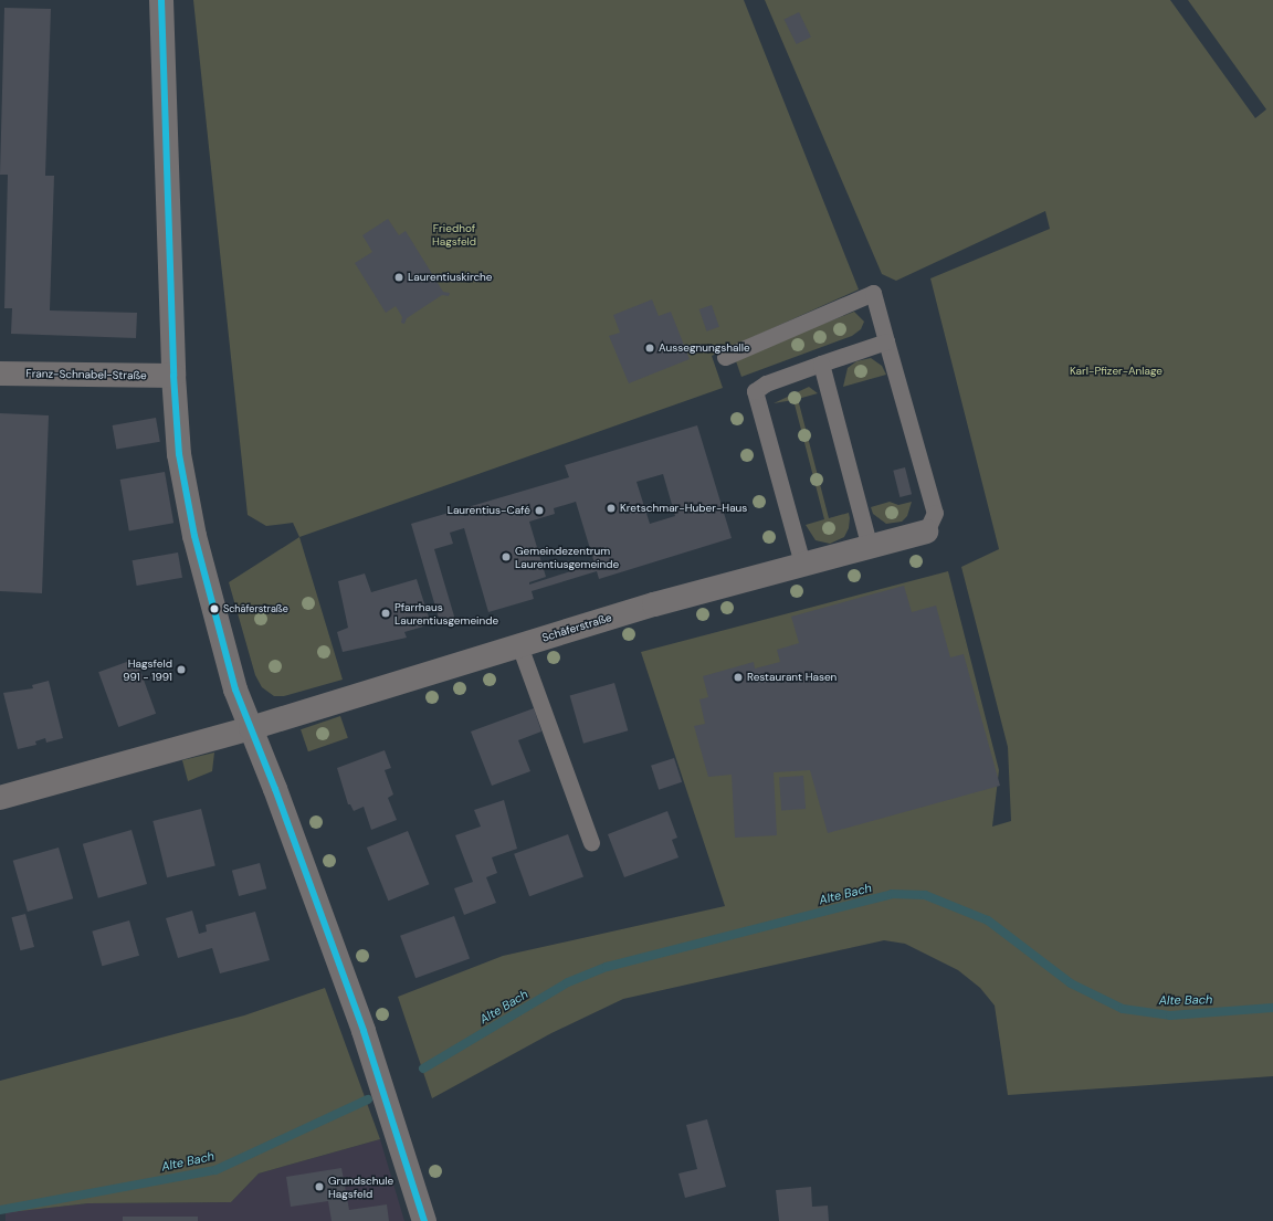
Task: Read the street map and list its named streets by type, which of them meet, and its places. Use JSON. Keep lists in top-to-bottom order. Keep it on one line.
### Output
{"streets":{"street":["Franz-Schnabel-Straße","Schäferstraße"]},"water":["Alte Bach"],"parks":["Friedhof Hagsfeld","Karl-Pfizer-Anlage"],"places":["Laurentiuskirche","Aussegnungshalle","Kretschmar-Huber-Haus","Laurentius-Café","Gemeindezentrum Laurentiusgemeinde","Schäferstraße","Pfarrhaus Laurentiusgemeinde","Hagsfeld 991 - 1991","Restaurant Hasen","Grundschule Hagsfeld"]}
